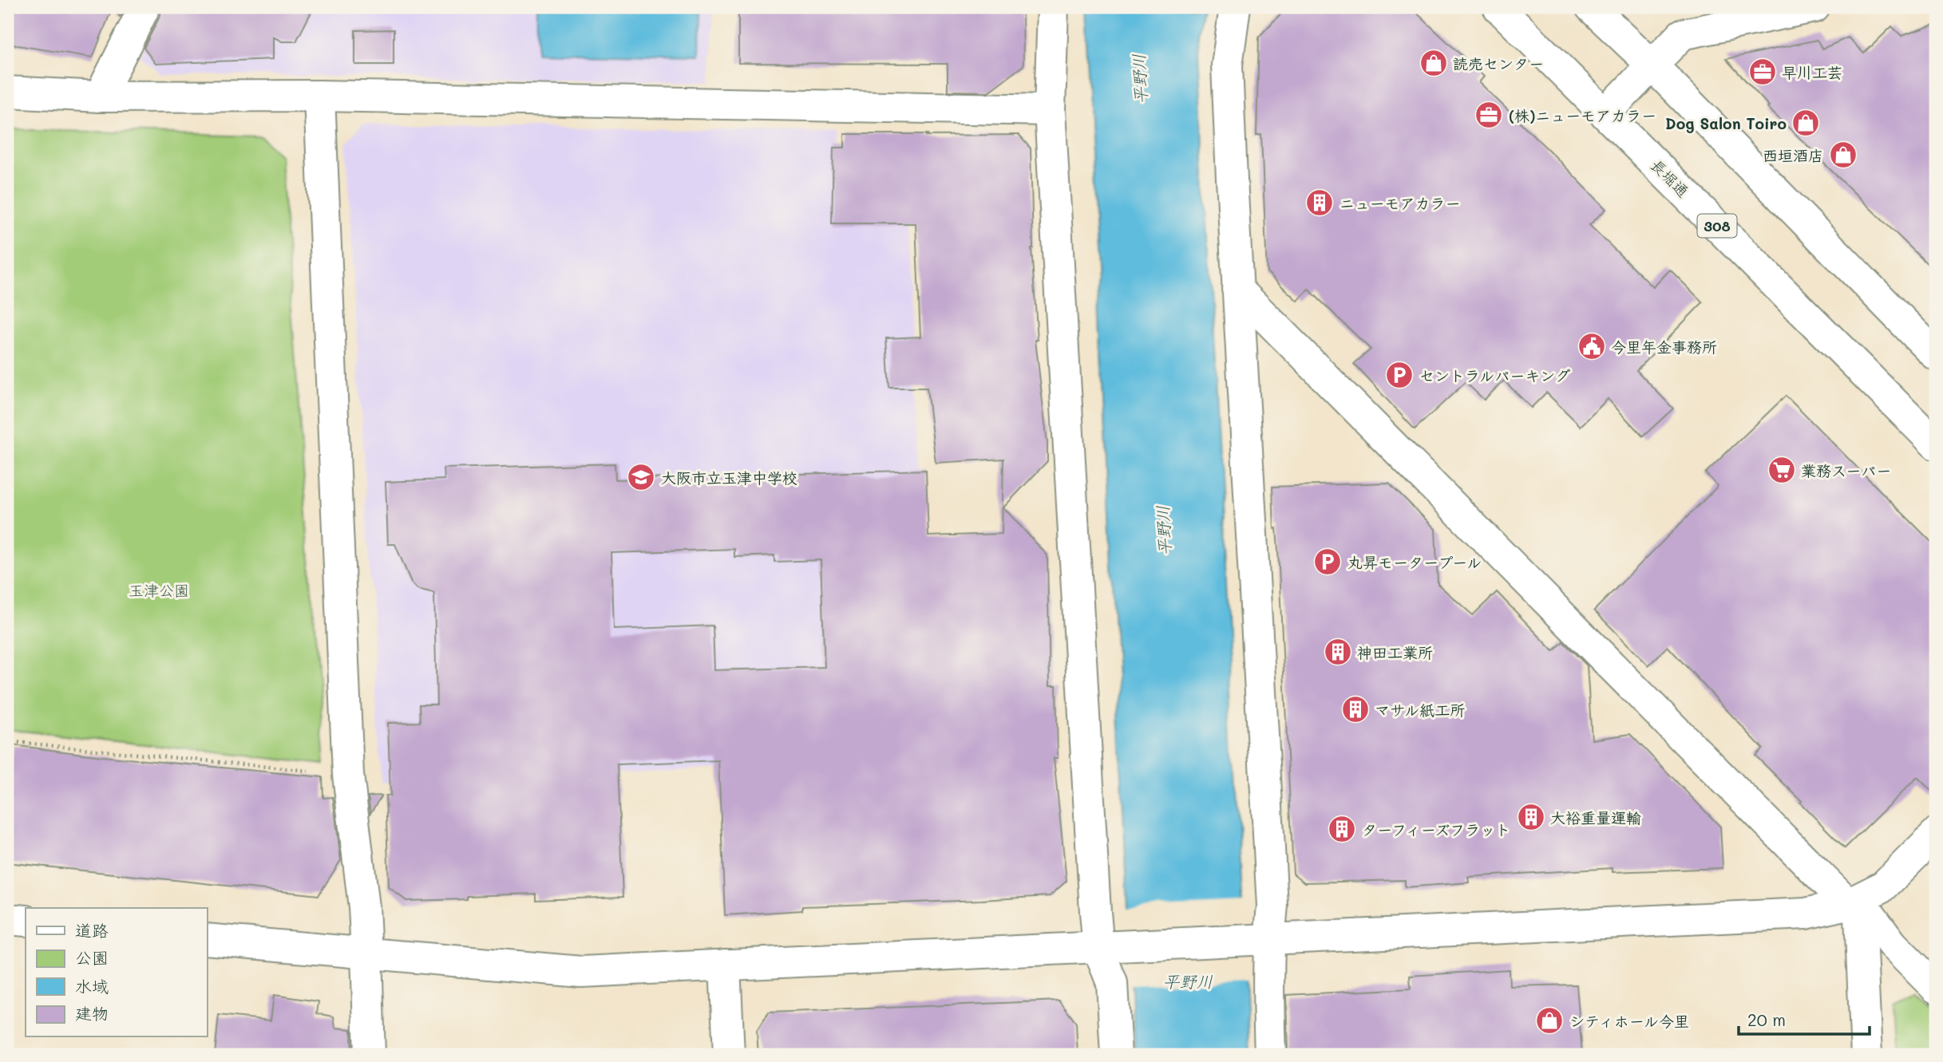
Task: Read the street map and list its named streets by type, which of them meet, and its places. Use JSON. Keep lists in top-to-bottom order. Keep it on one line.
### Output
{"streets":{"main road":["長堀通","308"]},"water":["平野川"],"parks":["玉津公園"],"places":{"shop":["読売センター","Dog Salon Toiro","西垣酒店","シティホール今里"],"office":["早川工芸","(株)ニューモアカラー"],"building":["ニューモアカラー","神田工業所","マサル紙工所","大裕重量運輸","ターフィーズフラット"],"public building":["今里年金事務所"],"parking":["セントラルパーキング","丸昇モータープール"],"supermarket":["業務スーパー"],"school or university":["大阪市立玉津中学校"]},"legend":["道路","公園","水域","建物"],"scale_bar":"20 m"}
